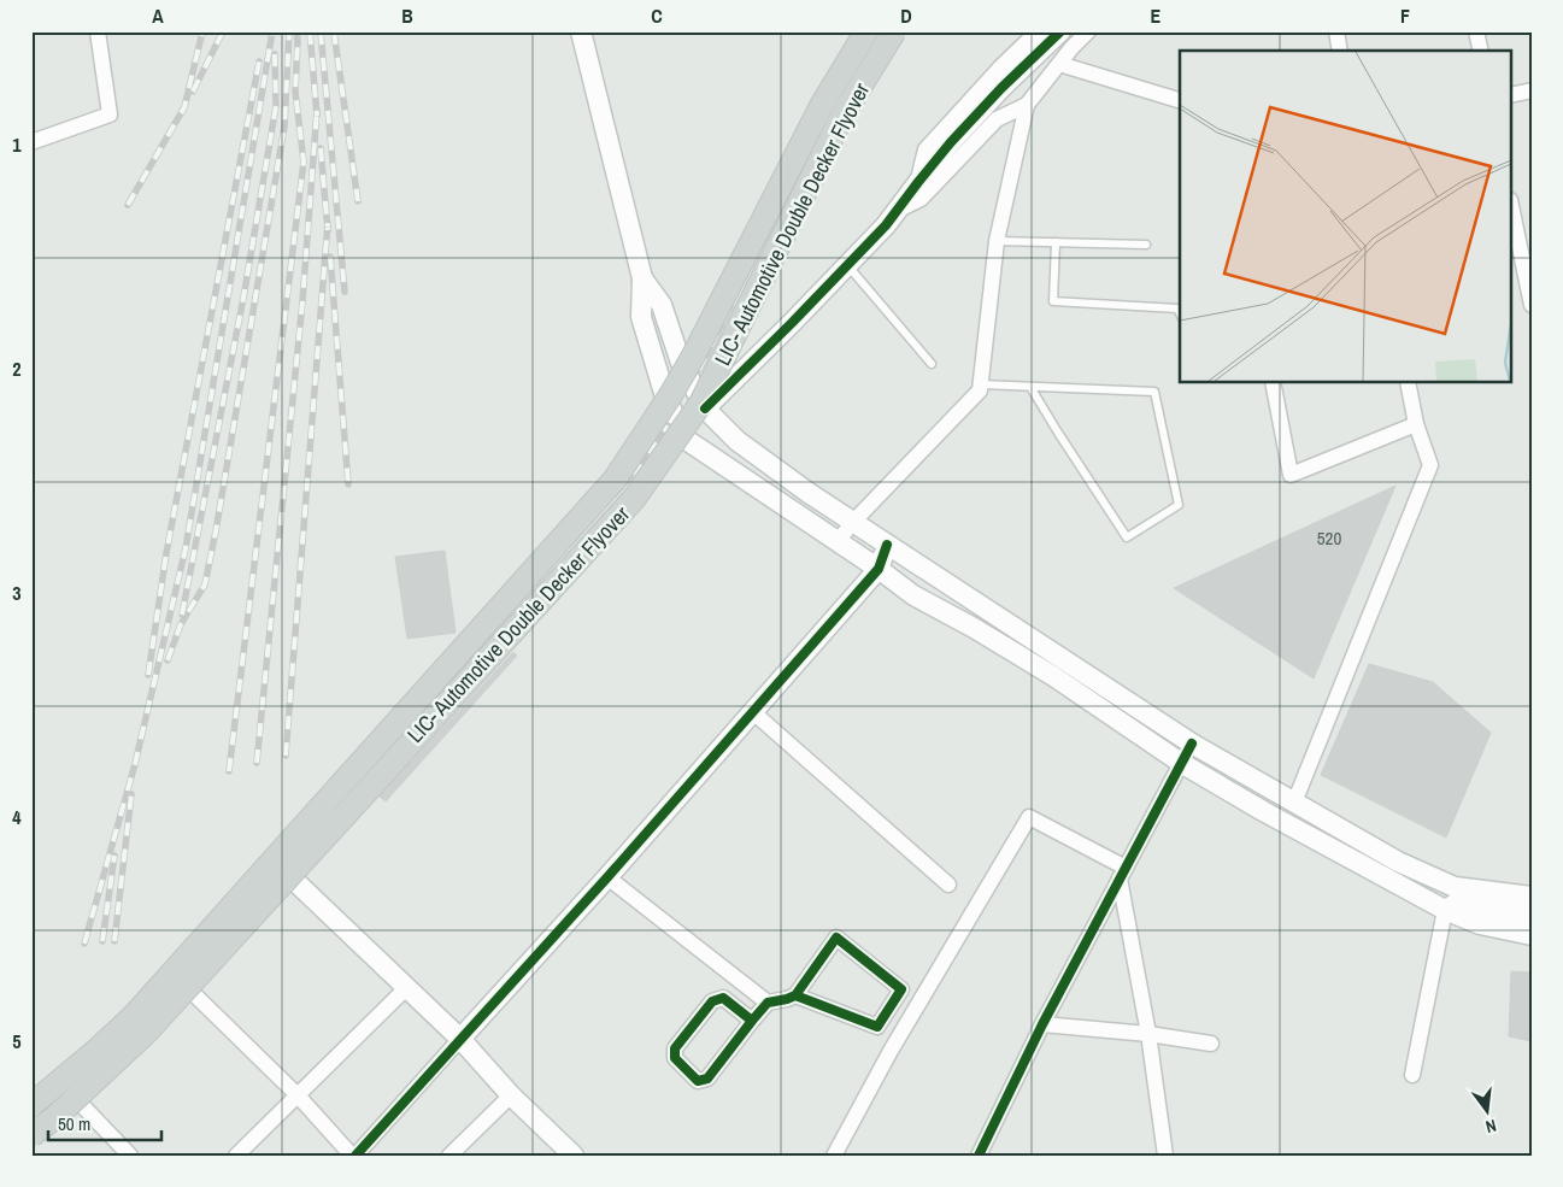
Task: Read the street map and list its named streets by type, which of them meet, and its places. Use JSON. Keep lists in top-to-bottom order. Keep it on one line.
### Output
{"streets":{"main road":["LIC- Automotive Double Decker Flyover"]},"house_numbers":["520"],"scale_bar":"50 m","north":"bottom","grid":{"columns":["A","B","C","D","E","F"],"rows":["1","2","3","4","5"]}}
